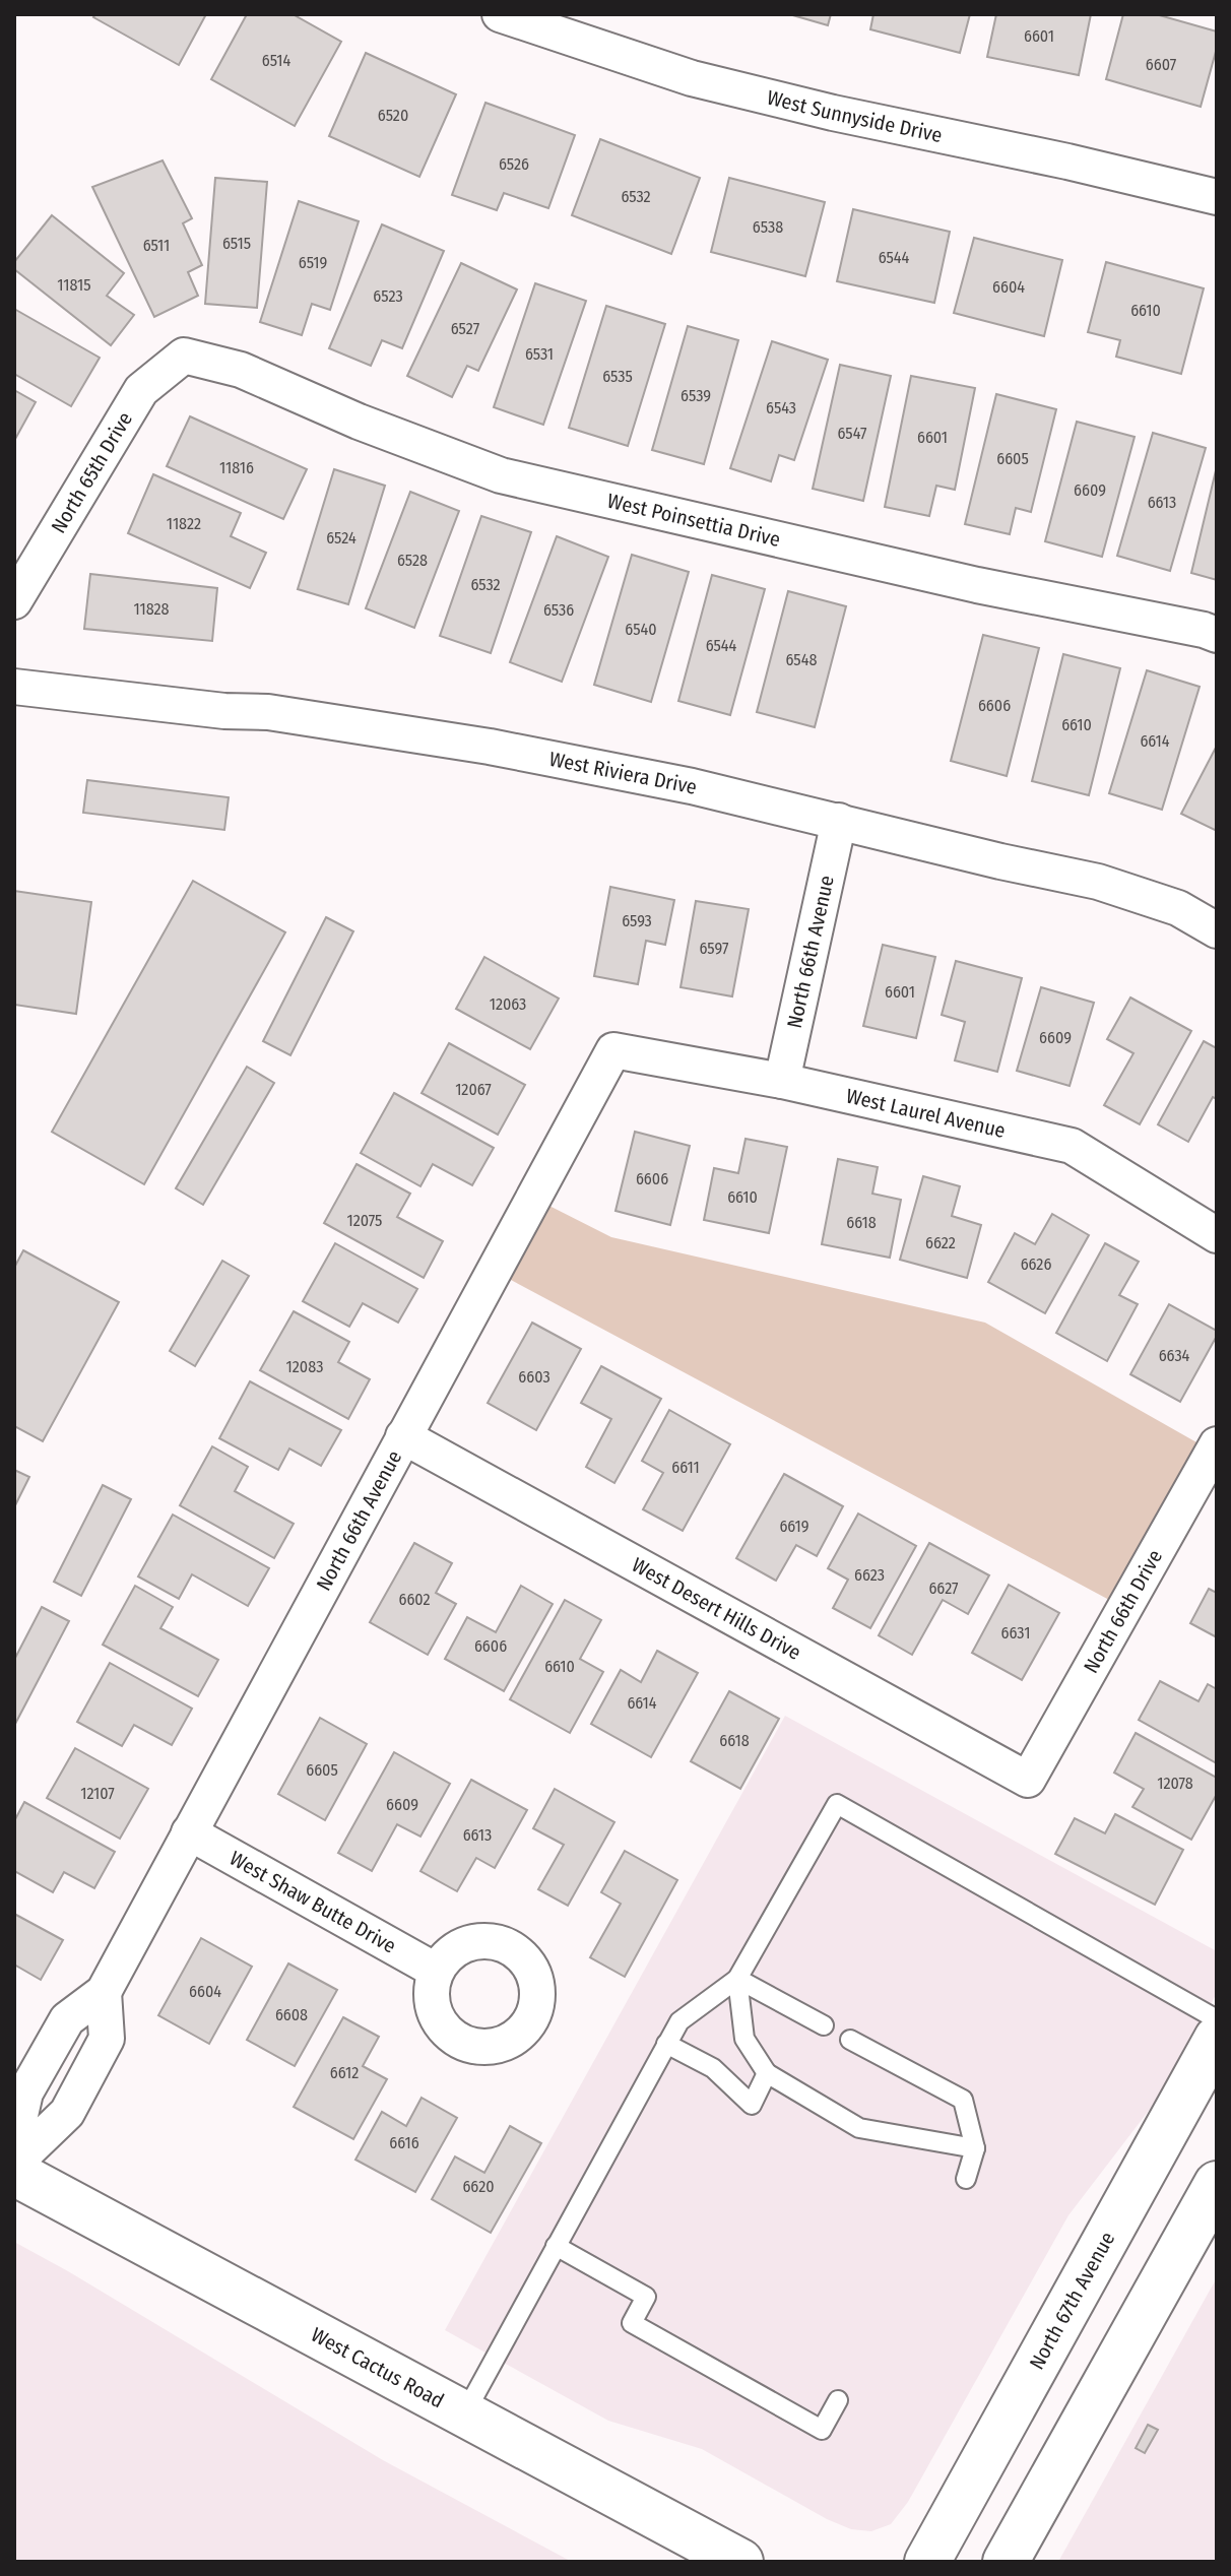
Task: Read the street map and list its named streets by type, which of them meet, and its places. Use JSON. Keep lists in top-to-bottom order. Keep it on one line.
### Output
{"streets":{"main road":["North 67th Avenue","West Cactus Road"],"street":["West Sunnyside Drive","North 65th Drive","West Poinsettia Drive","West Riviera Drive","North 66th Avenue","West Laurel Avenue","West Desert Hills Drive","North 66th Drive","West Shaw Butte Drive"]},"crossings":[["North 65th Drive","West Poinsettia Drive"],["West Riviera Drive","North 66th Avenue"],["North 66th Avenue","West Laurel Avenue"],["North 66th Avenue","West Desert Hills Drive"],["North 66th Avenue","West Shaw Butte Drive"],["West Desert Hills Drive","North 66th Drive"]],"house_numbers":["6601","6514","6607","6520","6526","6532","6538","6515","6511","6544","6519","11815","6604","6523","6610","6527","6531","6535","6539","6543","6547","6601","6605","11816","6609","6613","11822","6524","6528","6532","11828","6536","6540","6544","6548","6606","6610","6614","6593","6597","6601","12063","6609","12067","6606","6610","12075","6618","6622","6626","6634","12083","6603","6611","6619","6623","6627","6602","6631","6606","6610","6614","6618","6605","12078","12107","6609","6613","6604","6608","6612","6616","6620"]}
